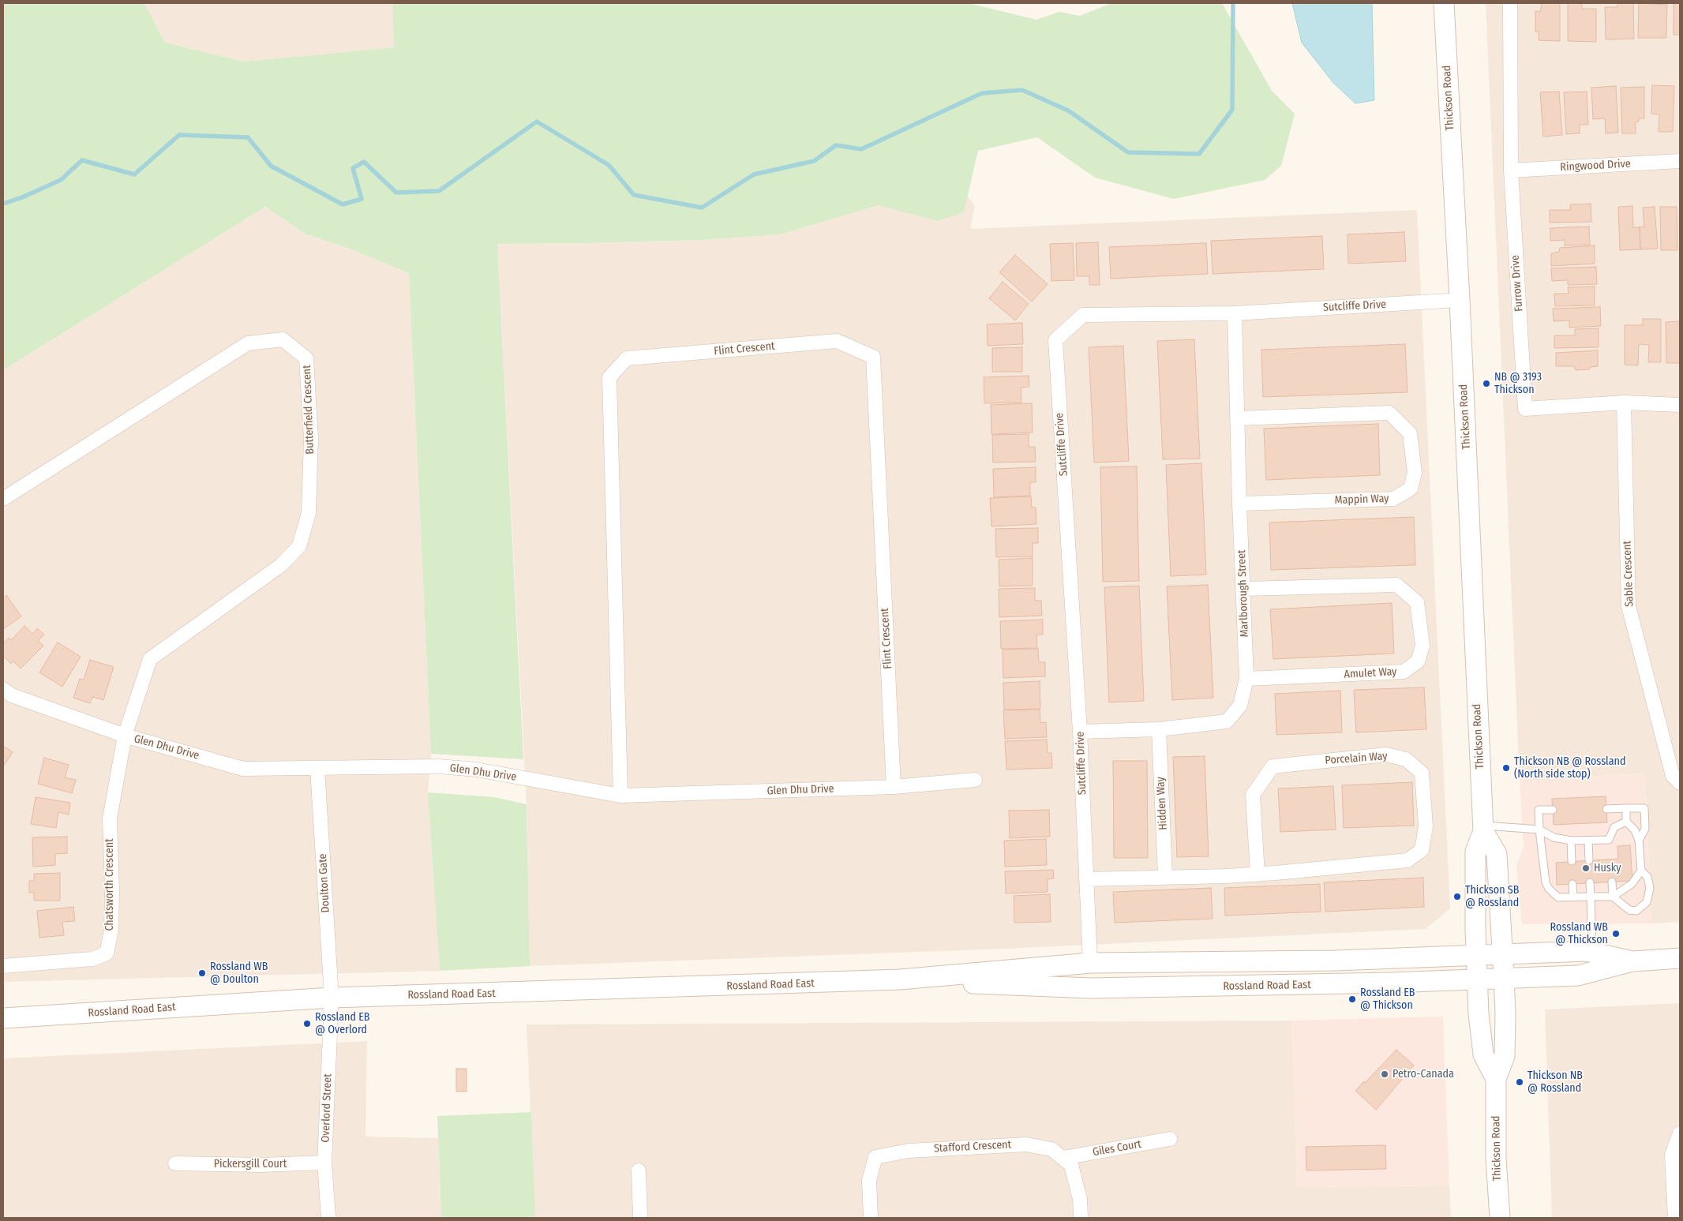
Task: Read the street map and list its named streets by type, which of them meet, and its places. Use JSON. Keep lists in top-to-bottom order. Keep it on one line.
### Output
{"streets":{"main road":["Thickson Road","Rossland Road East"],"street":["Ringwood Drive","Furrow Drive","Sutcliffe Drive","Flint Crescent","Butterfield Crescent","Mappin Way","Sable Crescent","Marlborough Street","Amulet Way","Glen Dhu Drive","Porcelain Way","Hidden Way","Doulton Gate","Chatsworth Crescent","Overlord Street","Stafford Crescent","Giles Court","Pickersgill Court"]},"crossings":[["Thickson Road","Sutcliffe Drive"],["Thickson Road","Rossland Road East"],["Ringwood Drive","Furrow Drive"],["Furrow Drive","Sable Crescent"],["Sutcliffe Drive","Marlborough Street"],["Sutcliffe Drive","Porcelain Way"],["Sutcliffe Drive","Rossland Road East"],["Flint Crescent","Glen Dhu Drive"],["Butterfield Crescent","Glen Dhu Drive"],["Butterfield Crescent","Chatsworth Crescent"],["Mappin Way","Marlborough Street"],["Marlborough Street","Amulet Way"],["Marlborough Street","Hidden Way"],["Glen Dhu Drive","Doulton Gate"],["Glen Dhu Drive","Chatsworth Crescent"],["Porcelain Way","Hidden Way"],["Doulton Gate","Rossland Road East"],["Doulton Gate","Overlord Street"],["Rossland Road East","Overlord Street"],["Overlord Street","Pickersgill Court"],["Stafford Crescent","Giles Court"]],"places":["NB @ 3193 Thickson","Thickson NB @ Rossland (North side stop)","Husky","Thickson SB @ Rossland","Rossland WB @ Thickson","Rossland WB @ Doulton","Rossland EB @ Thickson","Rossland EB @ Overlord","Petro-Canada","Thickson NB @ Rossland"]}
